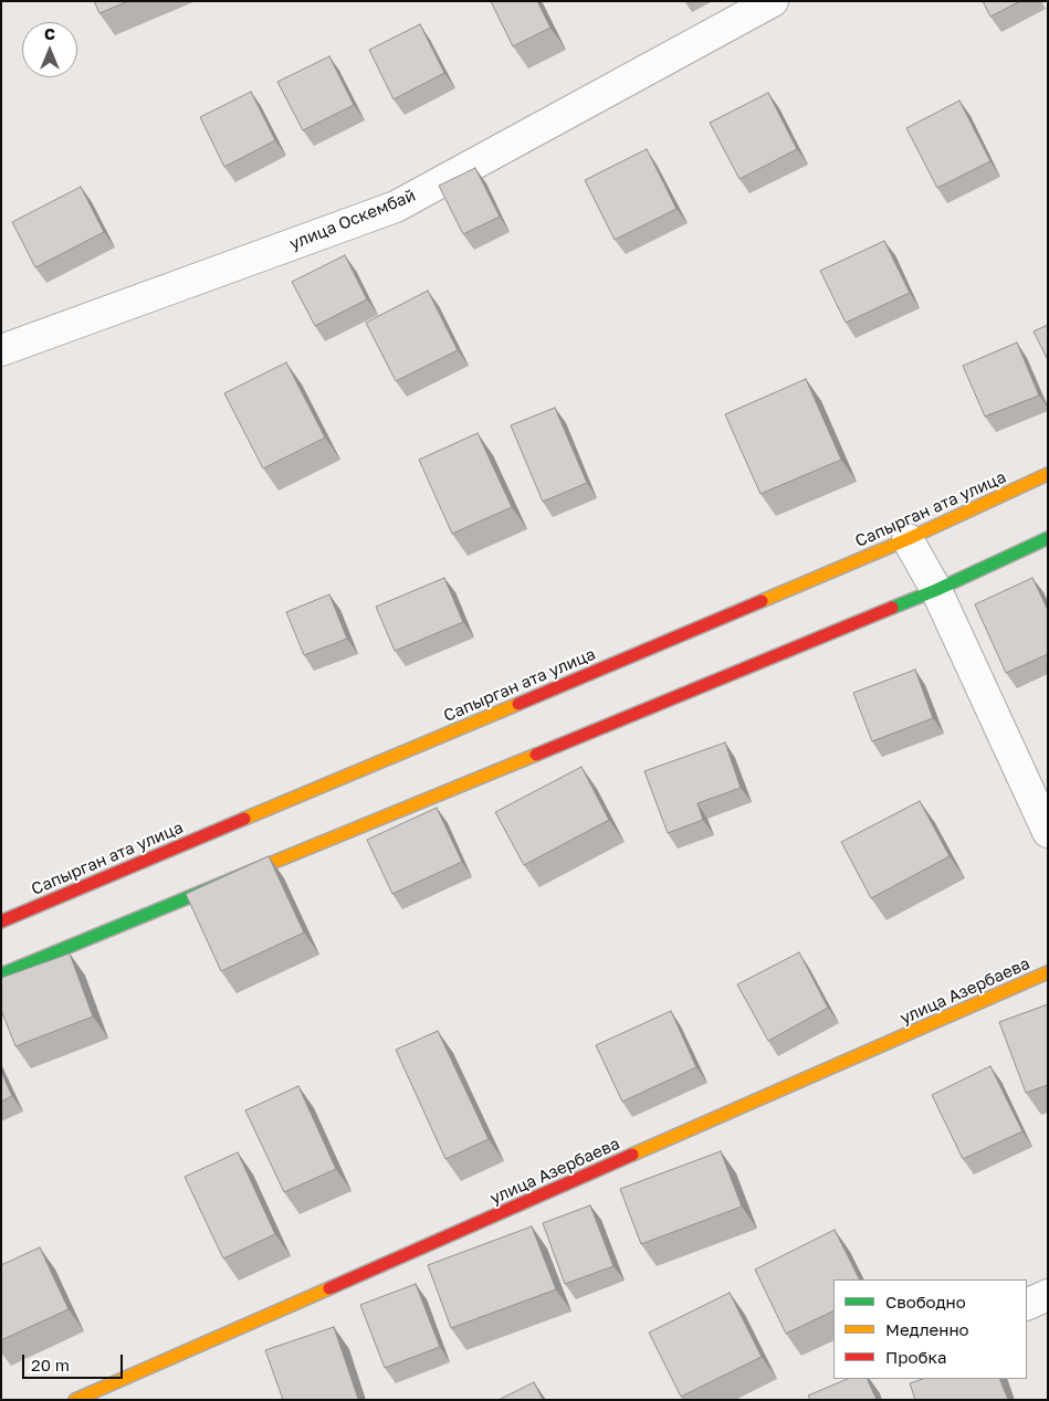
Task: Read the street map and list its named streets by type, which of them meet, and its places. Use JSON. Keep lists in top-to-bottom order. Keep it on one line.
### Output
{"streets":{"main road":["Сапырган ата улица","улица Азербаева"],"street":["улица Оскембай"]},"legend":["Свободно","Медленно","Пробка"],"scale_bar":"20 m","north":"top"}
